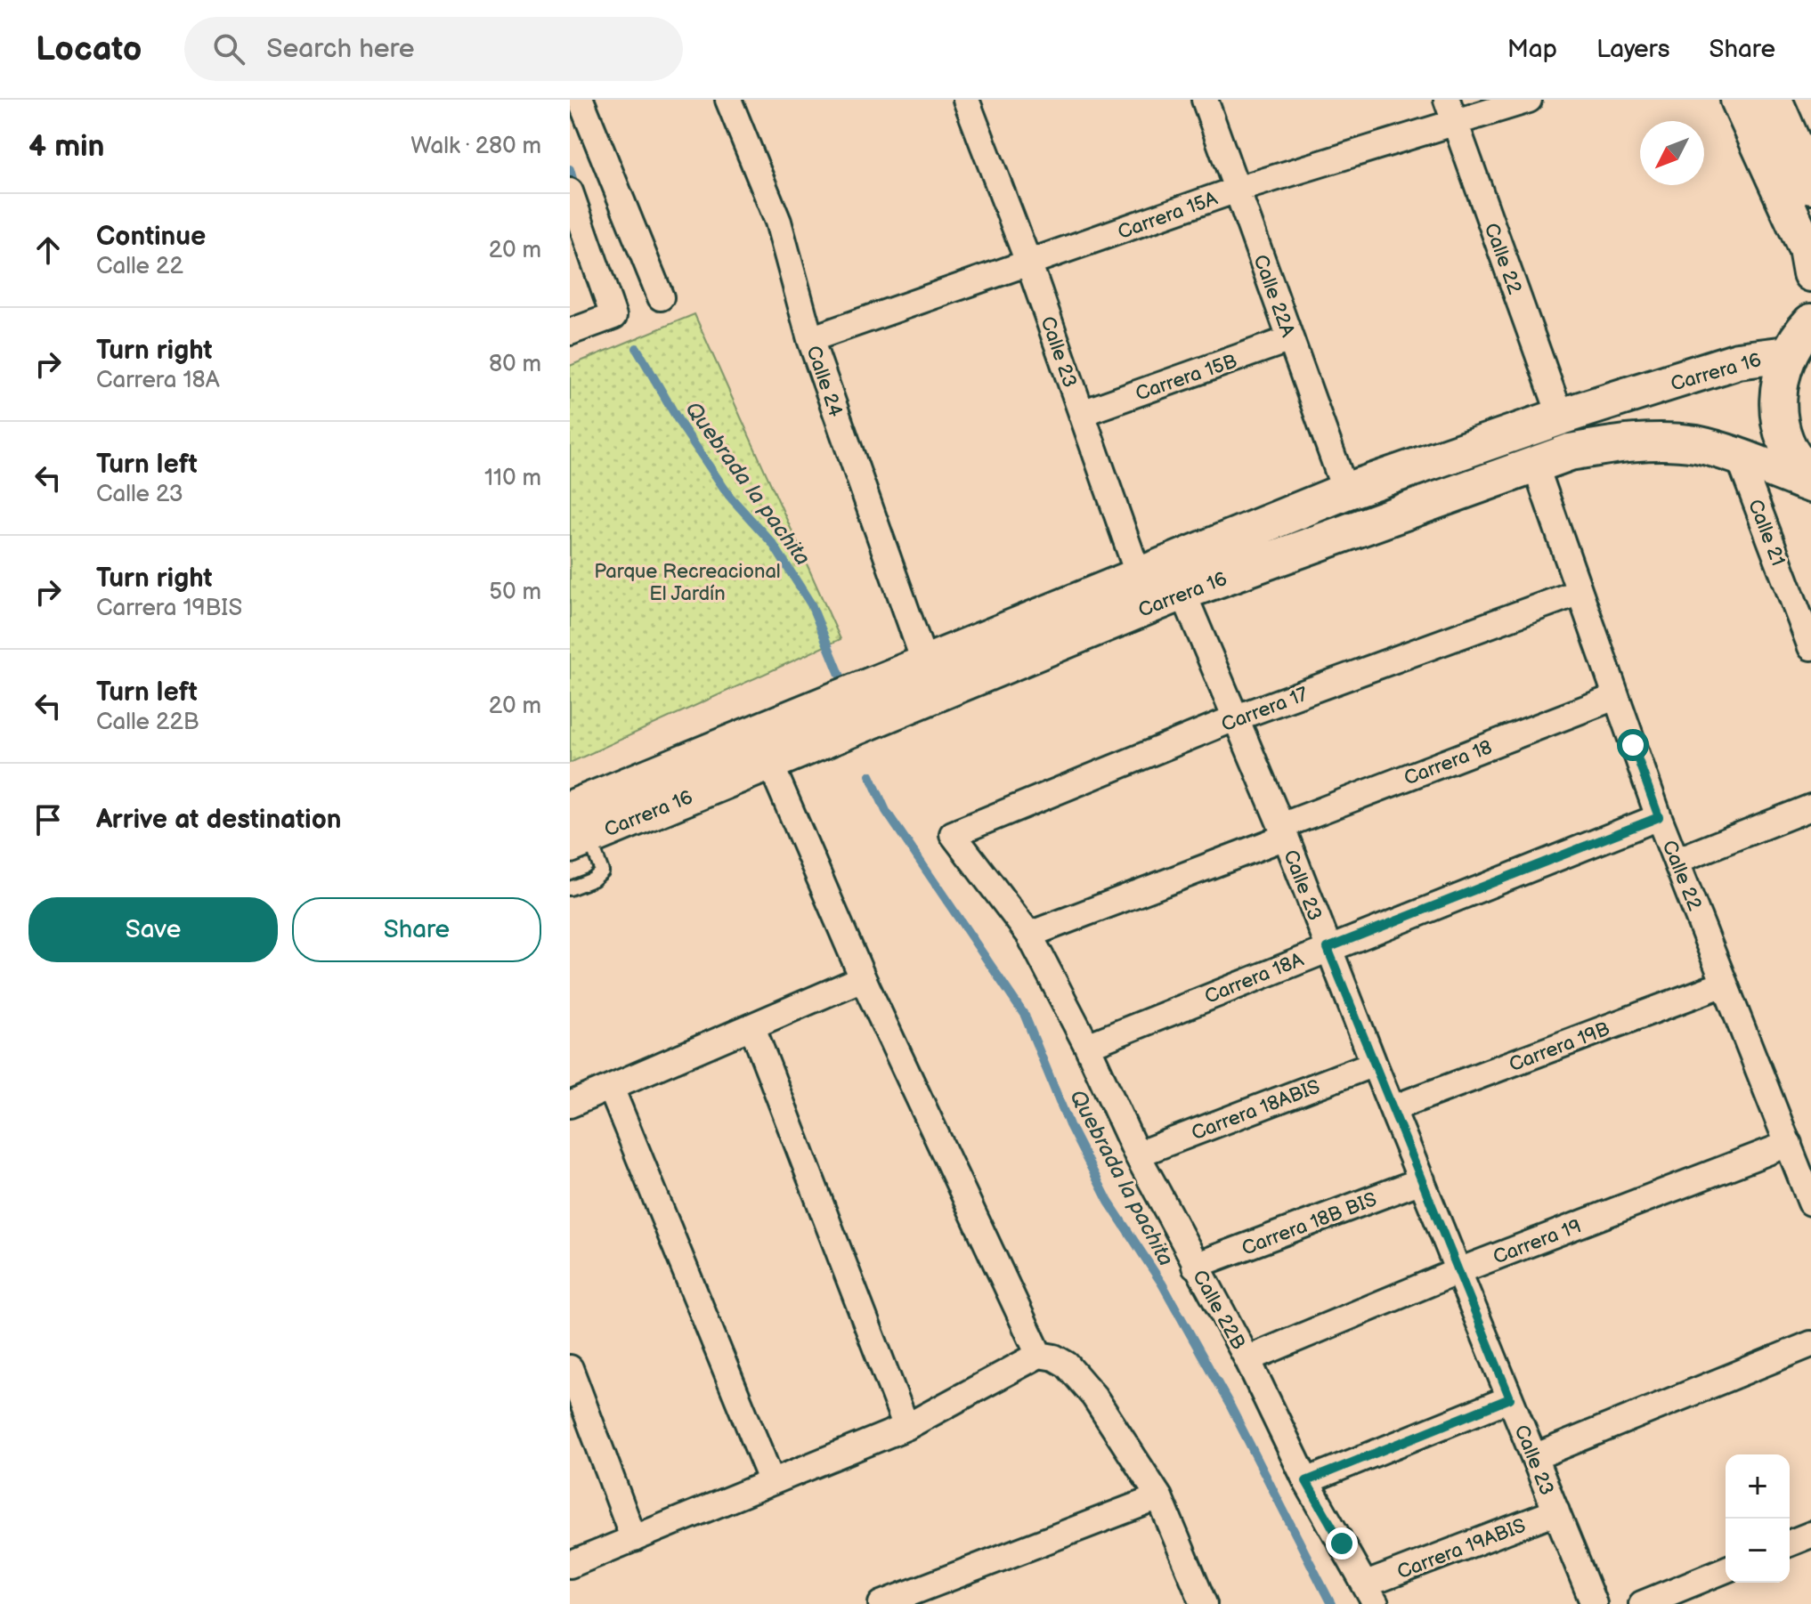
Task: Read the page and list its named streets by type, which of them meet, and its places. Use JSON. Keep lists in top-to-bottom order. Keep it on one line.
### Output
{"streets":{"street":["Carrera 15A","Calle 22","Calle 22A","Calle 23","Carrera 16","Carrera 15B","Calle 24","Calle 21","Carrera 17","Carrera 18","Carrera 18A","Carrera 19B","Carrera 18ABIS","Carrera 18B BIS","Carrera 19","Calle 22B","Carrera 19ABIS"]},"crossings":[["Carrera 15A","Calle 22"],["Carrera 15A","Calle 22A"],["Carrera 15A","Calle 23"],["Carrera 15A","Calle 24"],["Calle 22","Carrera 16"],["Calle 22","Carrera 17"],["Calle 22","Carrera 18"],["Calle 22","Carrera 18A"],["Calle 22","Carrera 19B"],["Calle 22","Carrera 19"],["Calle 22A","Carrera 16"],["Calle 22A","Carrera 15B"],["Calle 23","Carrera 16"],["Calle 23","Carrera 15B"],["Calle 23","Carrera 17"],["Calle 23","Carrera 18"],["Calle 23","Carrera 18A"],["Calle 23","Carrera 19B"],["Calle 23","Carrera 18ABIS"],["Calle 23","Carrera 18B BIS"],["Calle 23","Carrera 19"],["Calle 23","Carrera 19ABIS"],["Carrera 16","Calle 24"],["Carrera 16","Calle 21"],["Carrera 17","Calle 22B"],["Carrera 18","Calle 22B"],["Carrera 18A","Calle 22B"],["Carrera 18ABIS","Calle 22B"],["Carrera 18B BIS","Calle 22B"],["Carrera 19","Calle 22B"],["Calle 22B","Carrera 19ABIS"]],"water":["Quebrada la pachita"],"parks":["Parque Recreacional El Jardín"],"north":"bottom left","page":{"header":"Locato","search":"Search here","nav":["Map","Layers","Share"],"heading":["4 min","Walk · 280 m"],"list":[["Continue","Calle 22","20 m"],["Turn right","Carrera 18A","80 m"],["Turn left","Calle 23","110 m"],["Turn right","Carrera 19BIS","50 m"],["Turn left","Calle 22B","20 m"],"Arrive at destination"],"buttons":["Save","Share"],"map_buttons":["+","−"]}}
